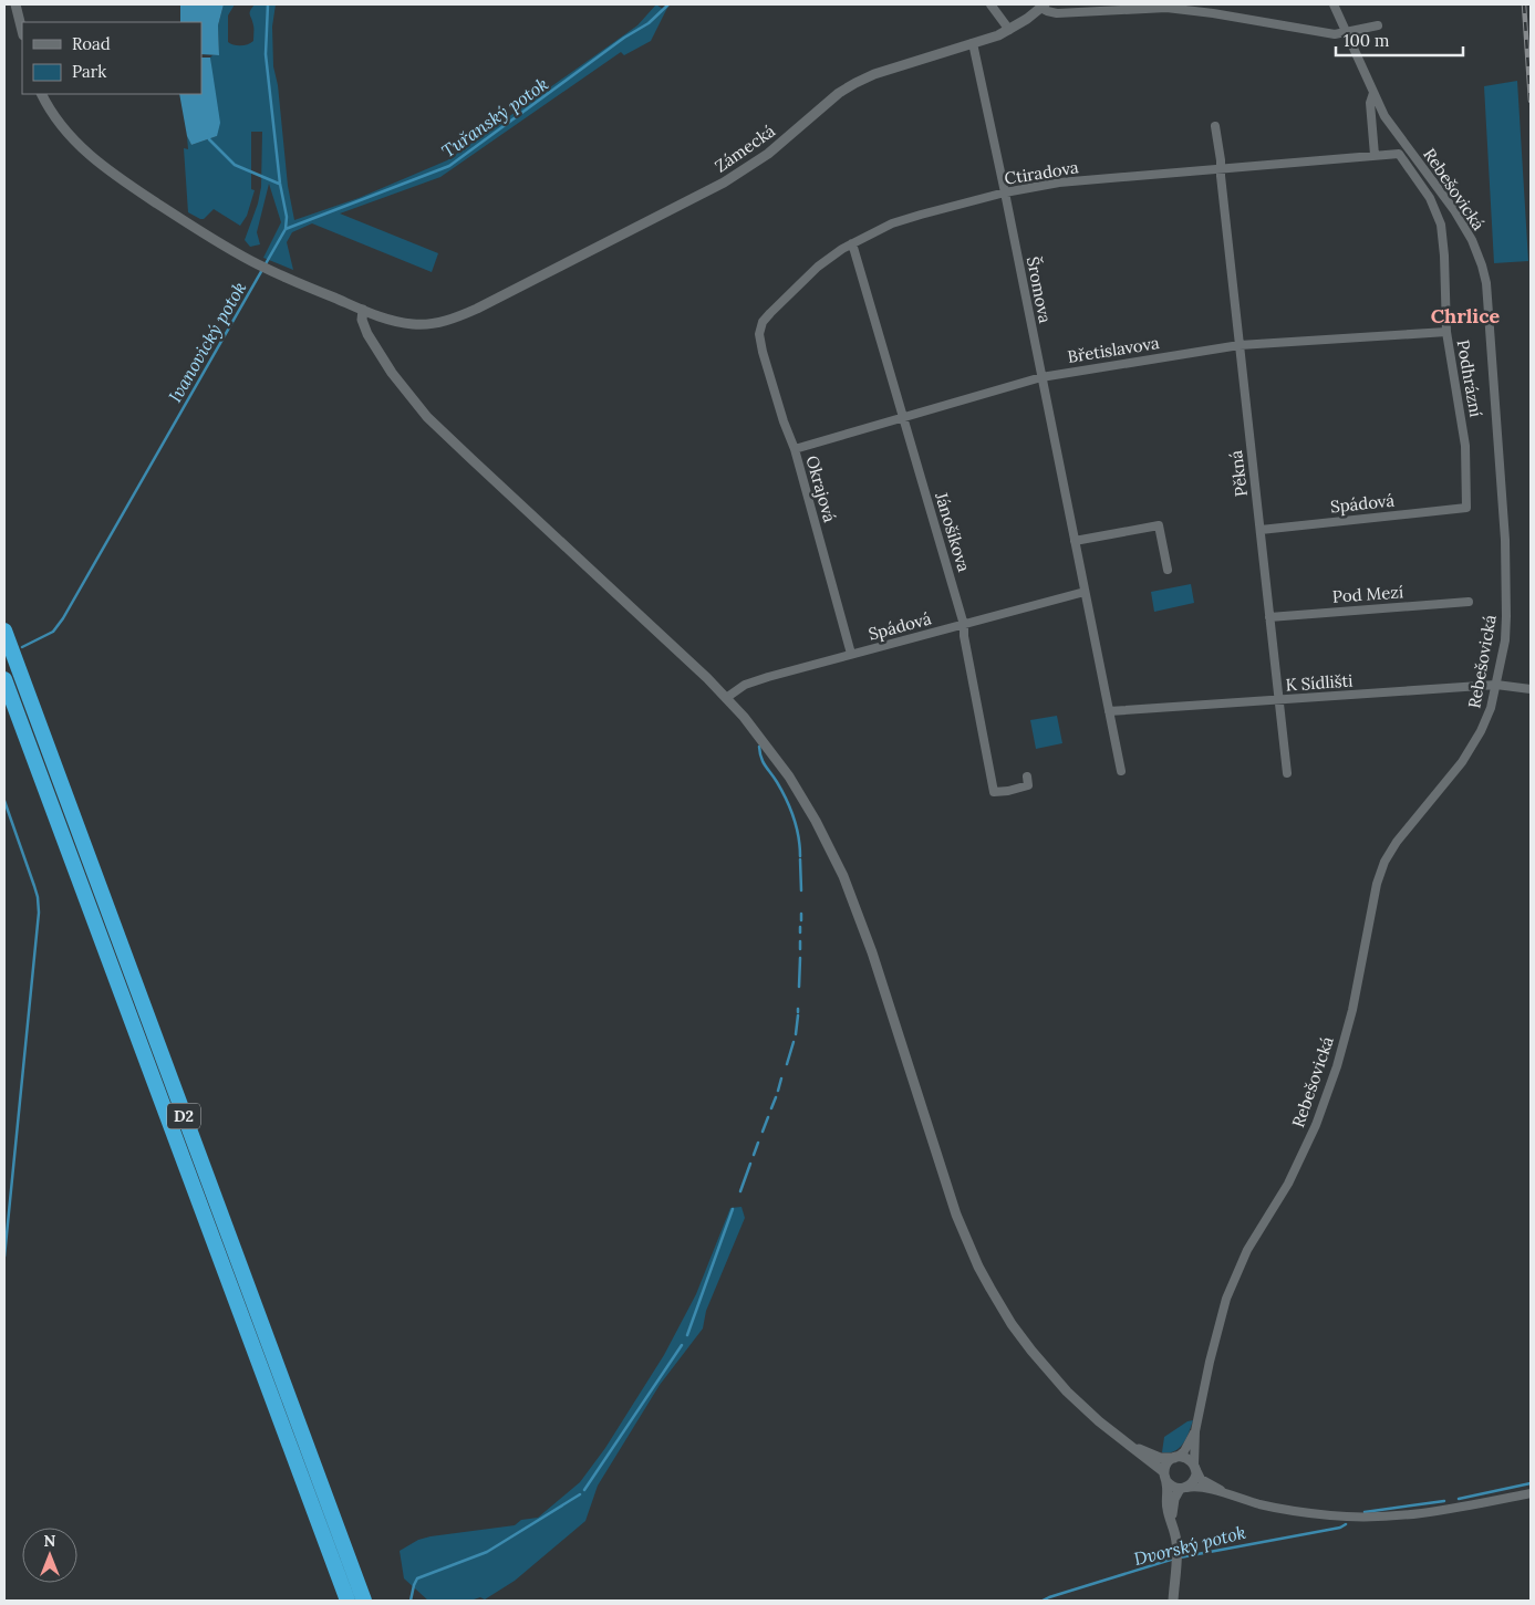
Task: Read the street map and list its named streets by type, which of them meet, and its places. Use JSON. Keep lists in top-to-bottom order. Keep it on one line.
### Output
{"streets":{"highway":["D2"],"street":["Zámecká","Ctiradova","Rebešovická","Šromova","Břetislavova","Podhrázní","Pěkná","Okrajová","Spádová","Jánošíkova","Pod Mezí","K Sídlišti"]},"crossings":[["Zámecká","Šromova"],["Ctiradova","Šromova"],["Ctiradova","Podhrázní"],["Ctiradova","Pěkná"],["Ctiradova","Okrajová"],["Ctiradova","Jánošíkova"],["Rebešovická","K Sídlišti"],["Šromova","Břetislavova"],["Šromova","Spádová"],["Šromova","K Sídlišti"],["Břetislavova","Podhrázní"],["Břetislavova","Pěkná"],["Břetislavova","Okrajová"],["Břetislavova","Jánošíkova"],["Podhrázní","Spádová"],["Pěkná","Spádová"],["Pěkná","Pod Mezí"],["Pěkná","K Sídlišti"],["Okrajová","Spádová"],["Spádová","Jánošíkova"]],"districts":["Chrlice"],"water":["Tuřanský potok","Ivanovický potok","Dvorský potok"],"legend":["Road","Park"],"scale_bar":"100 m","north":"top"}
